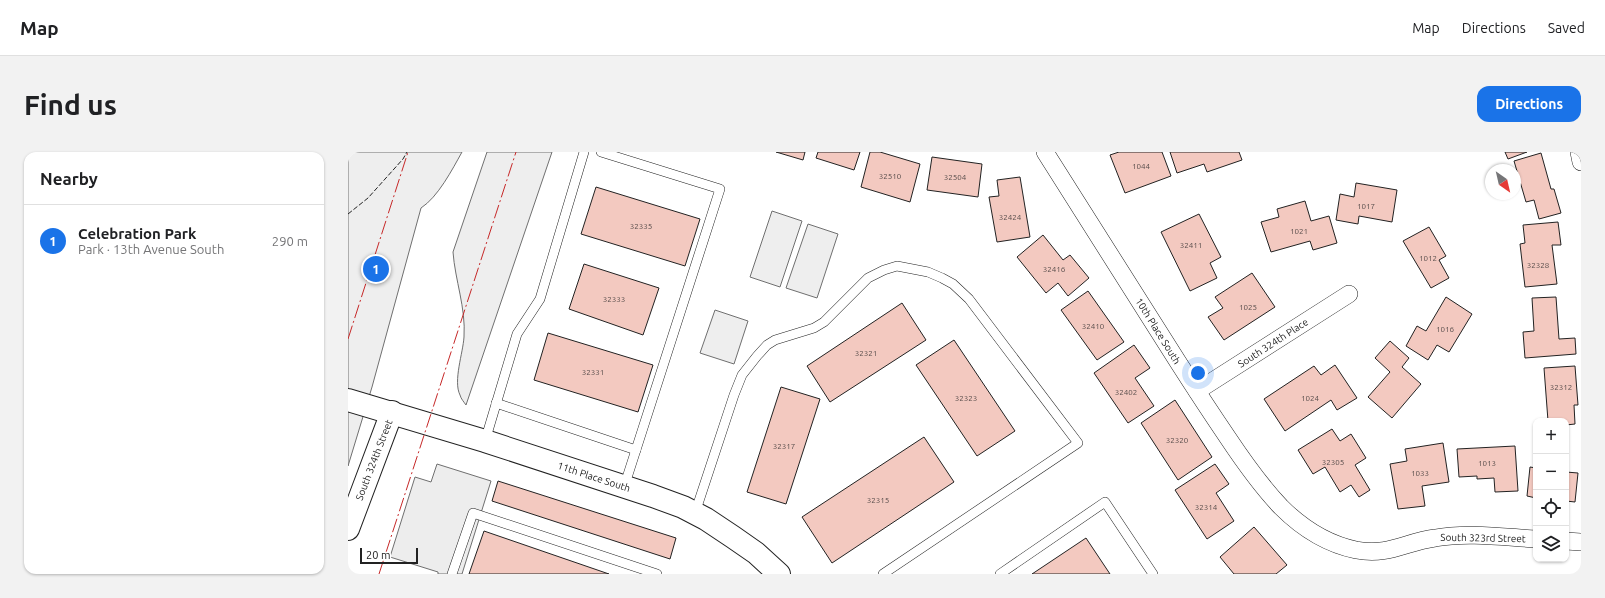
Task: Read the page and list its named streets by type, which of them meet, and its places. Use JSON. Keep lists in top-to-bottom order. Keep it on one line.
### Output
{"streets":{"street":["10th Place South","South 324th Place","South 324th Street","11th Place South","South 323rd Street"]},"crossings":[["10th Place South","South 324th Place"],["10th Place South","South 323rd Street"],["South 324th Street","11th Place South"]],"house_numbers":["1044","32510","32504","1017","32424","32335","1021","32411","1012","32328","32416","32333","1025","32410","1016","32321","32331","32312","32402","32323","1024","32320","32317","32305","1013","1033","32315","32314"],"scale_bar":"20 m","north":"bottom right","page":{"header":"Map","nav":["Map","Directions","Saved"],"buttons":"Directions","title":"Find us","heading":"Nearby","list":[{"mark":"1","name":"Celebration Park","note":"Park · 13th Avenue South","value":"290 m"}],"pins":"1","map_buttons":["+","−"],"scale":"20 m"}}
